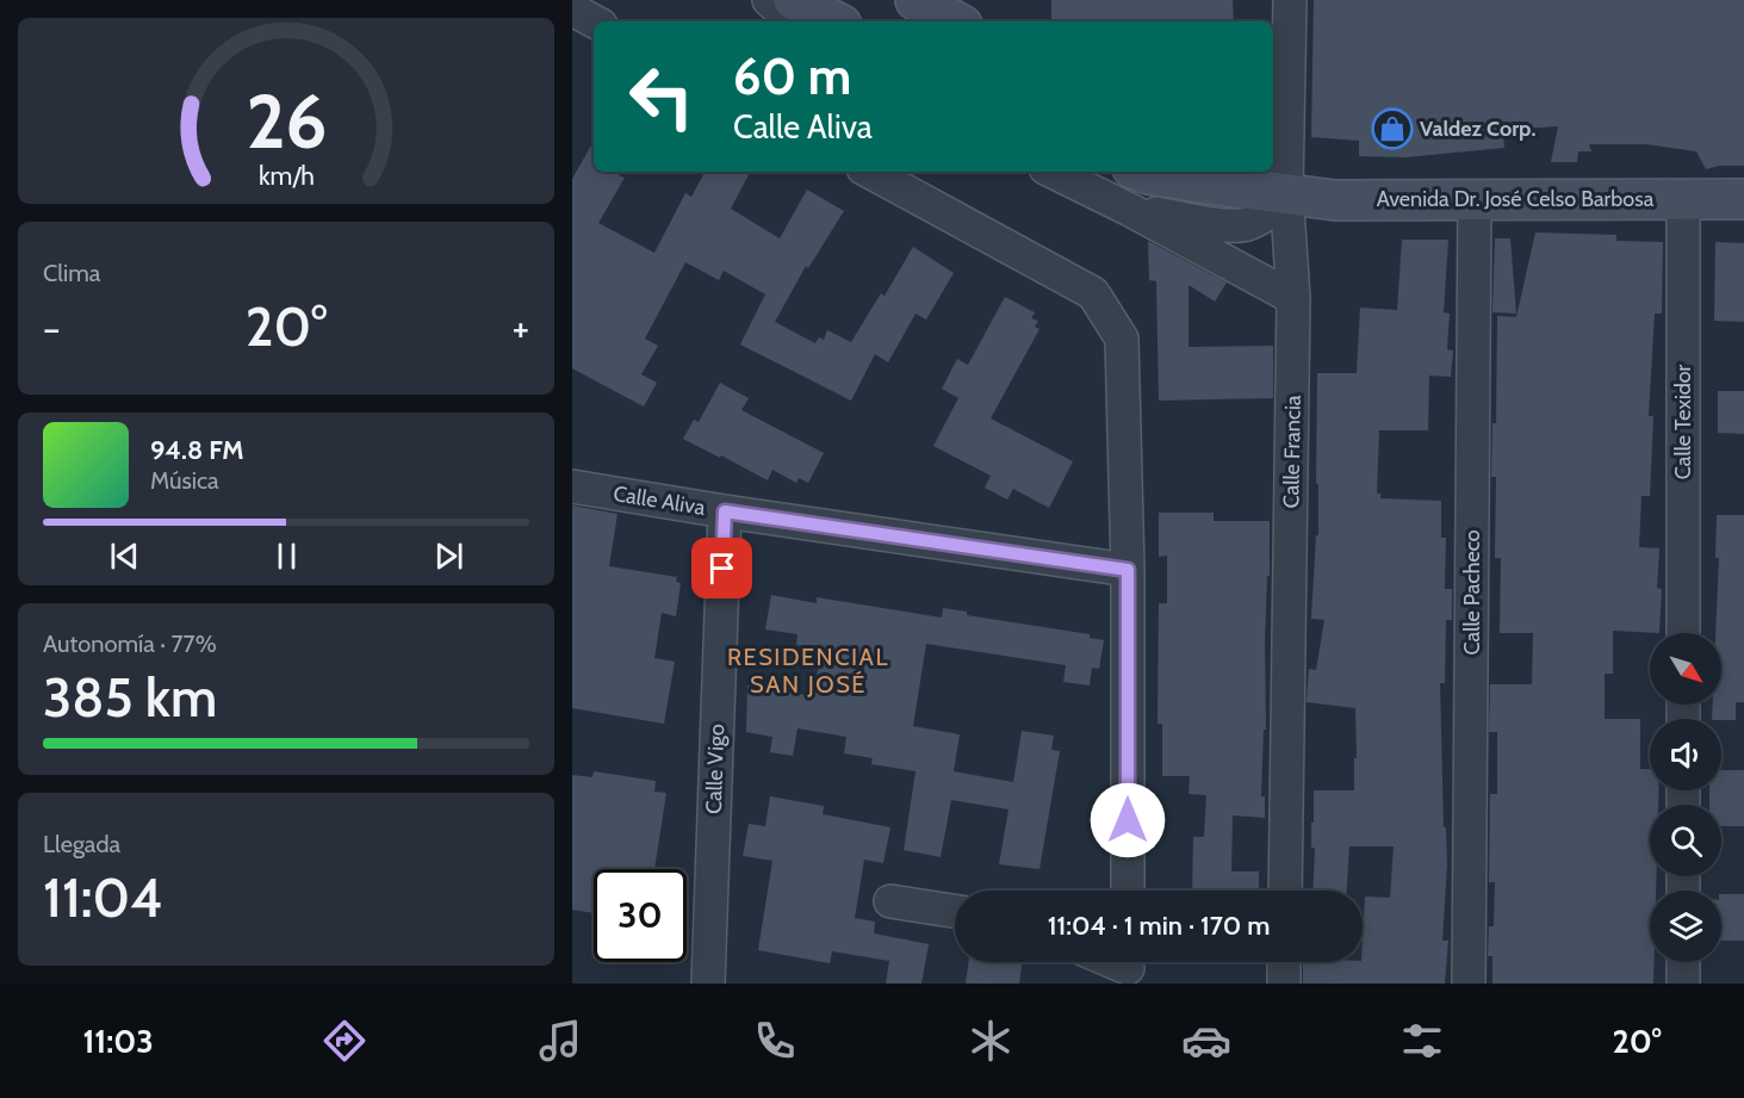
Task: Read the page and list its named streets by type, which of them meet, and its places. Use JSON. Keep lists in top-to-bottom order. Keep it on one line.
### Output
{"streets":{"main road":["Avenida Dr. José Celso Barbosa"],"street":["Calle Texidor","Calle Francia","Calle Aliva","Calle Pacheco","Calle Vigo"]},"crossings":[["Avenida Dr. José Celso Barbosa","Calle Texidor"],["Avenida Dr. José Celso Barbosa","Calle Francia"],["Avenida Dr. José Celso Barbosa","Calle Pacheco"],["Calle Aliva","Calle Vigo"]],"districts":["RESIDENCIAL SAN JOSÉ"],"places":{"shop":["Valdez Corp."]},"north":"bottom right","page":{"turn":["60 m","Calle Aliva"],"tile":["Clima",["Autonomía · 77%","385 km"],["Llegada","11:04"]],"heat":["−","20°","+"],"song":["94.8 FM","Música"],"limit":"30","trip":"11:04 · 1 min · 170 m","tabs":["11:03","20°"],"gauge":["26","km/h"]}}
